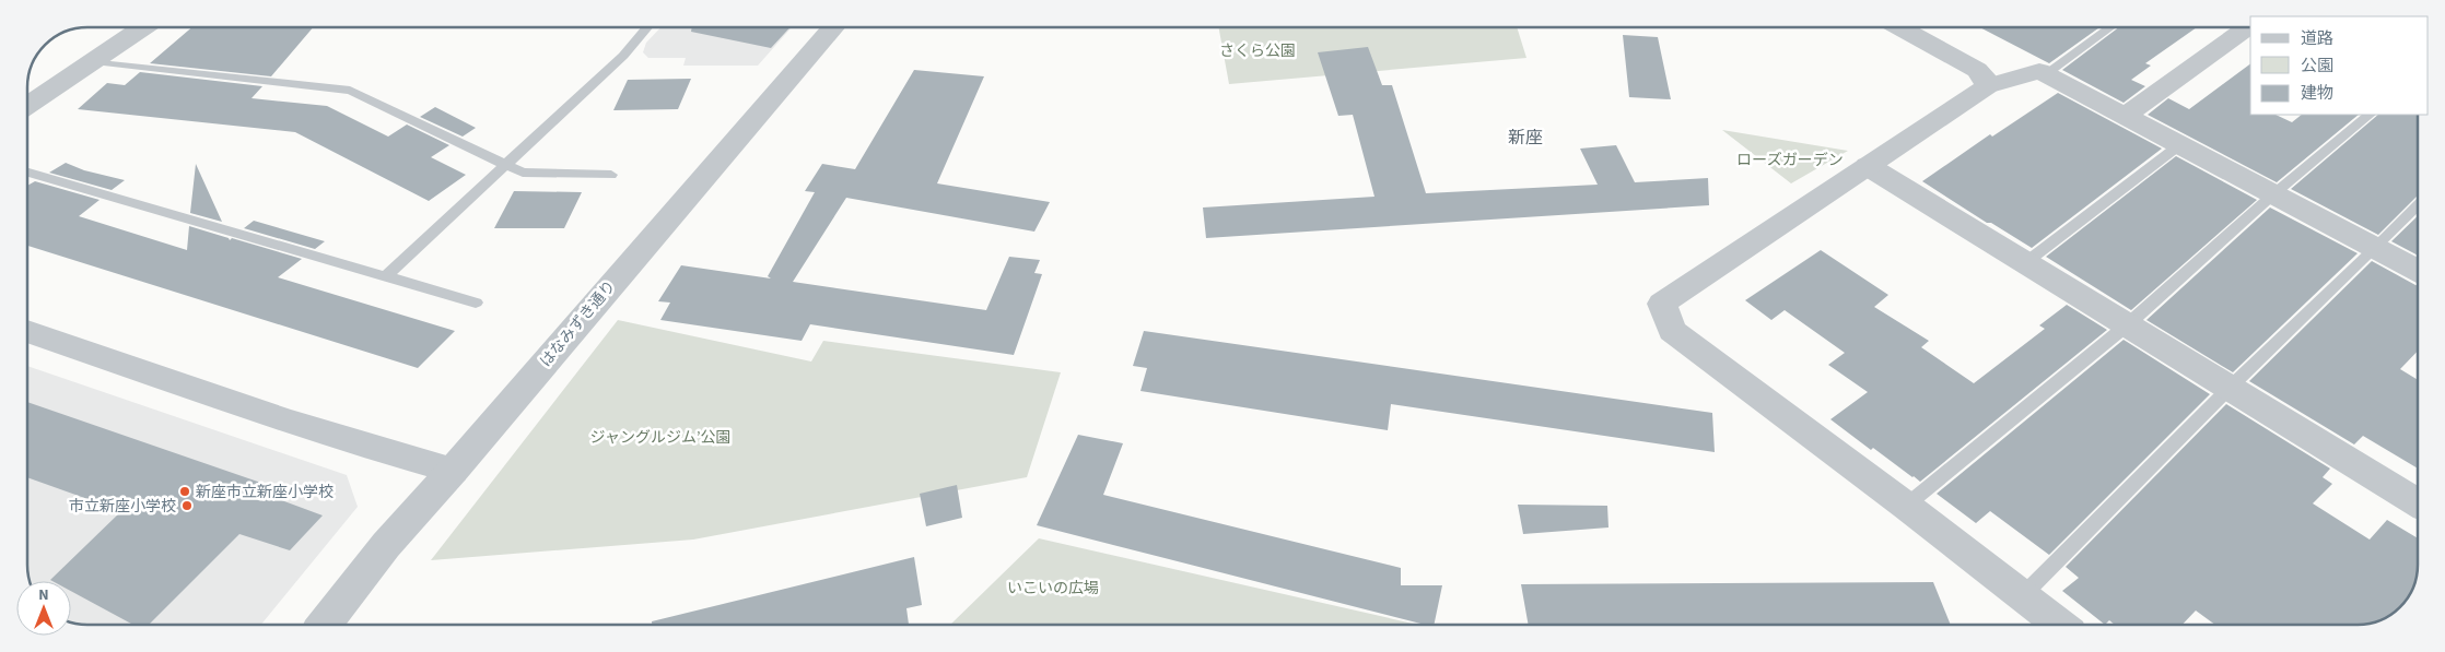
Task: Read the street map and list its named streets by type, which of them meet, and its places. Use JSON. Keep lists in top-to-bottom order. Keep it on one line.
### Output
{"streets":{"street":["はなみずき通り"]},"districts":["新座"],"parks":["さくら公園","ローズガーデン","ジャングルジム’公園","いこいの広場"],"places":["新座市立新座小学校","市立新座小学校"],"legend":["道路","公園","建物"],"north":"top"}
